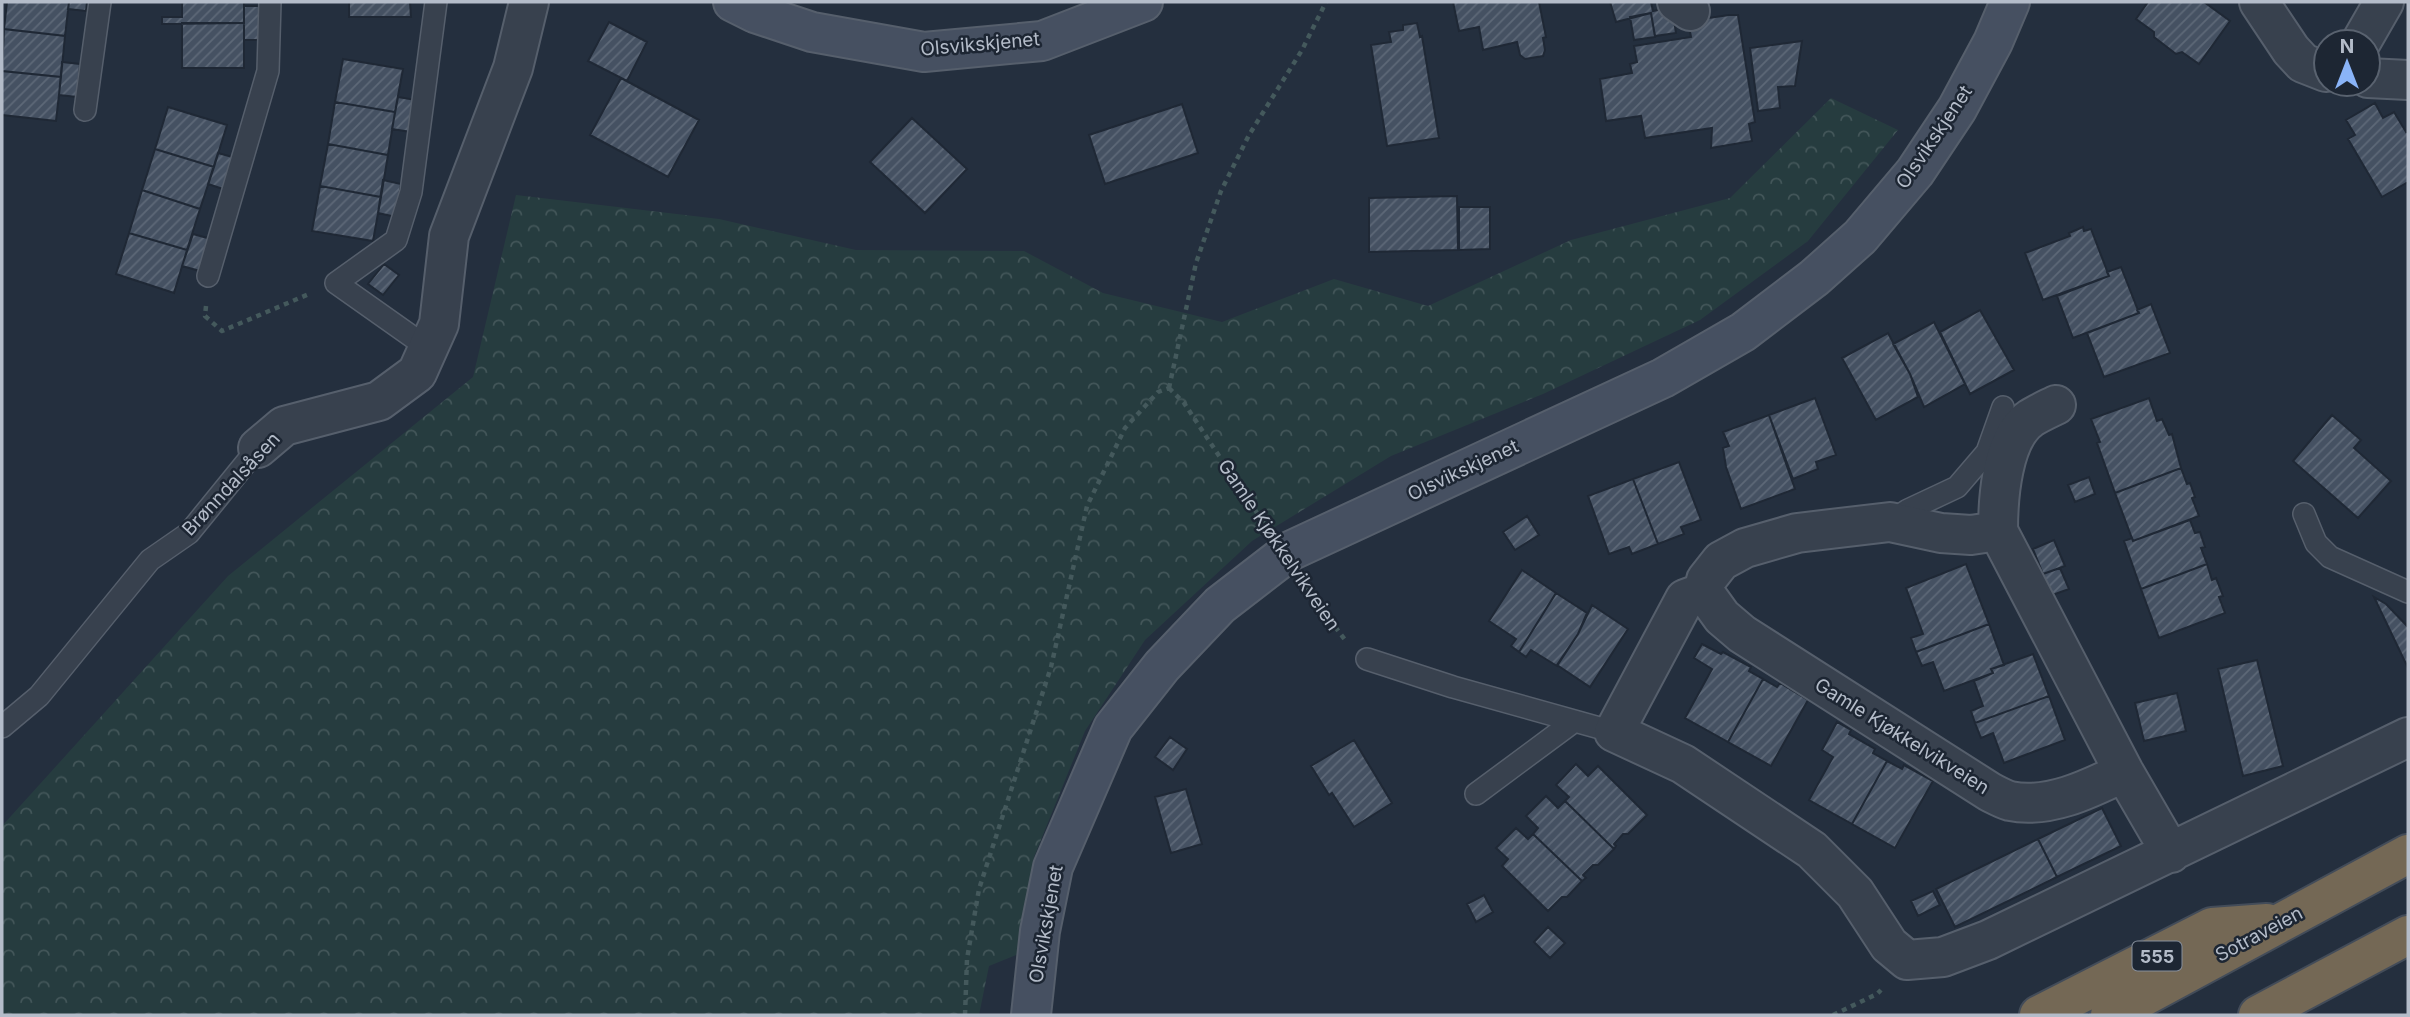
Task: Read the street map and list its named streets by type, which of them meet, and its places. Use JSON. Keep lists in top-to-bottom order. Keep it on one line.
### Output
{"streets":{"highway":["Sotraveien","555"],"main road":["Olsvikskjenet"],"street":["Brønndalsåsen","Gamle Kjøkkelvikveien"]},"crossings":[["Sotraveien","555"]],"north":"top"}
